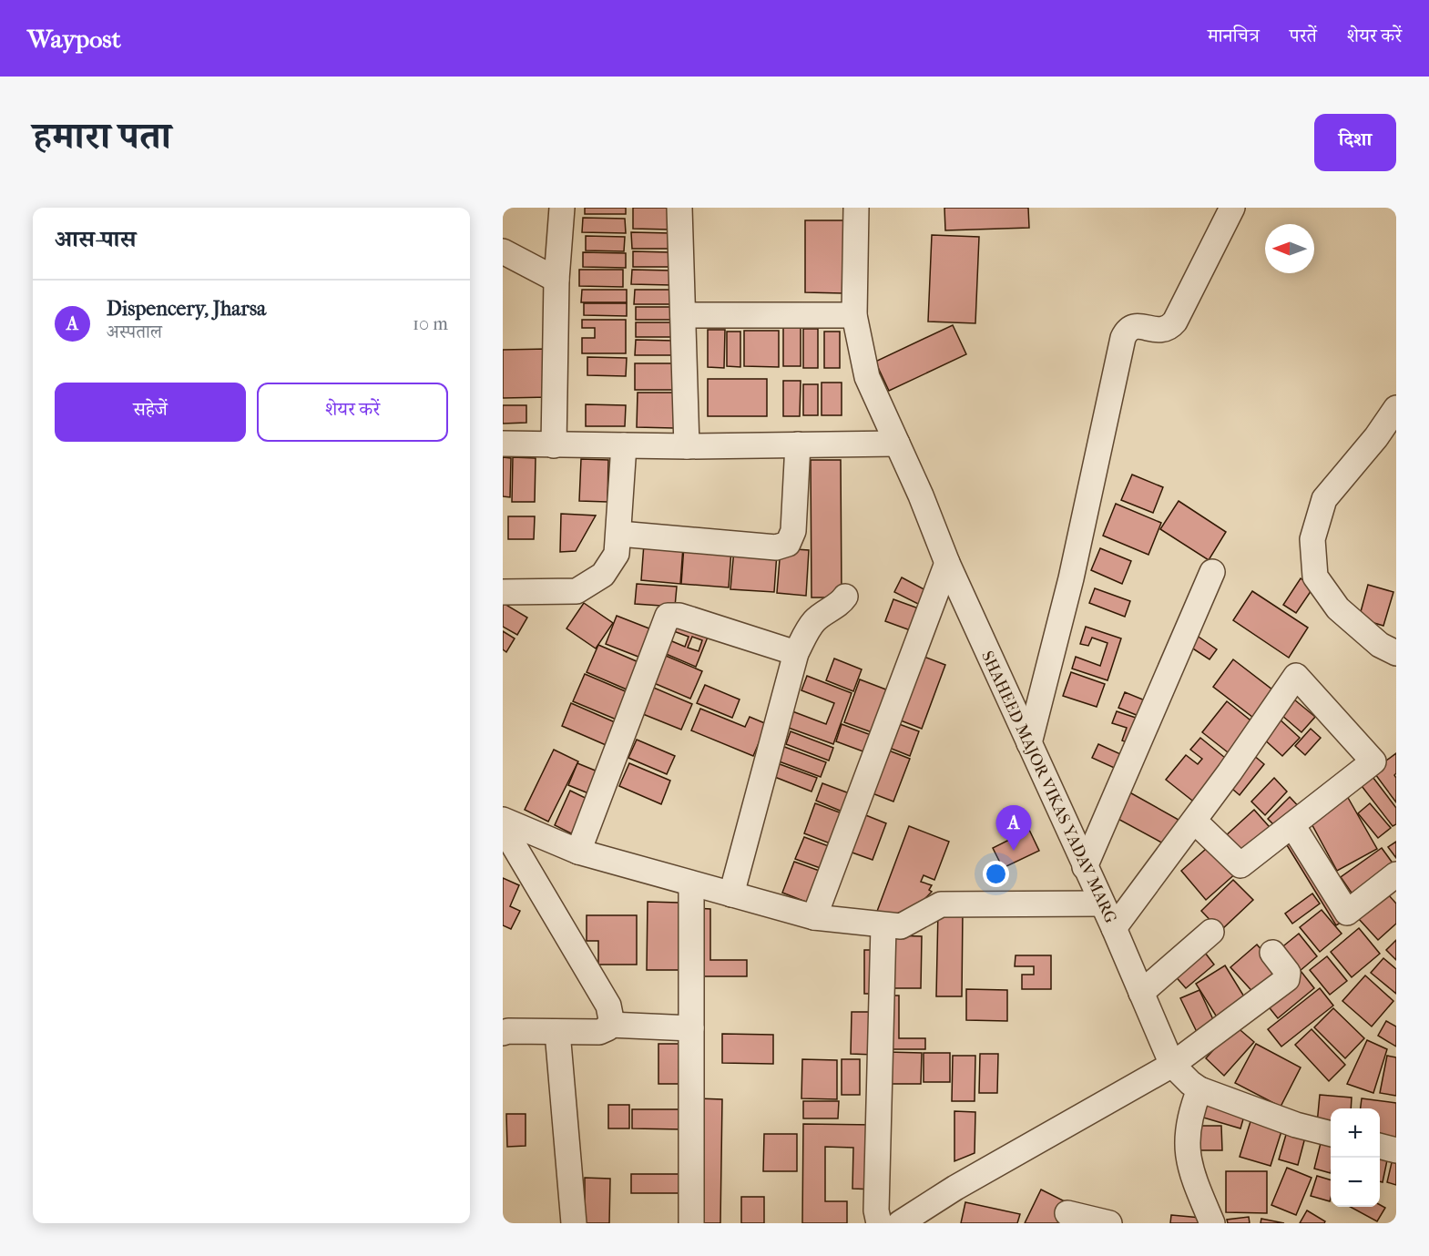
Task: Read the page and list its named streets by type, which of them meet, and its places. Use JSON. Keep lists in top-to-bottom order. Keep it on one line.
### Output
{"streets":{"street":["SHAHEED MAJOR VIKAS YADAV MARG"]},"north":"left","page":{"header":"Waypost","nav":["मानचित्र","परतें","शेयर करें"],"title":"हमारा पता","buttons":["दिशा",["सहेजें","शेयर करें"]],"heading":"आस-पास","list":[{"mark":"A","name":"Dispencery, Jharsa","note":"अस्पताल","value":"10 m"}],"pins":"A","map_buttons":["+","−"]}}
